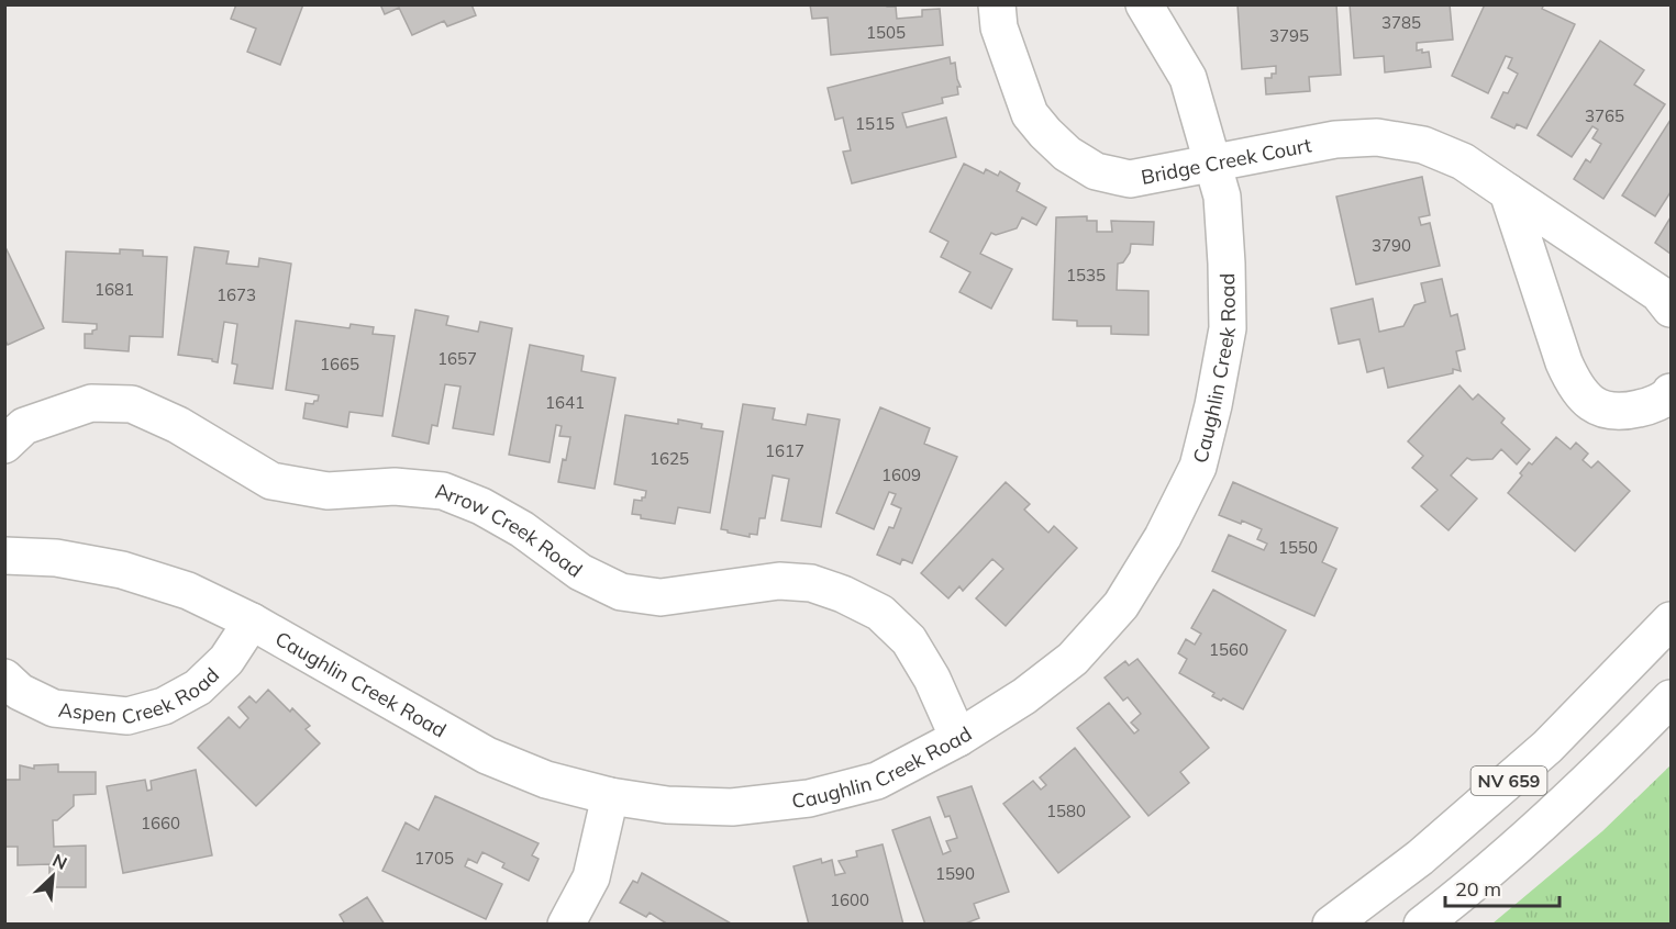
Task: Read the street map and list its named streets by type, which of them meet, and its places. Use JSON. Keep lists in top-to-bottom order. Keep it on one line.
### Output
{"streets":{"street":["Bridge Creek Court","Caughlin Creek Road","Arrow Creek Road","Aspen Creek Road","NV 659"]},"crossings":[["Bridge Creek Court","Caughlin Creek Road"],["Caughlin Creek Road","Arrow Creek Road"],["Caughlin Creek Road","Aspen Creek Road"]],"house_numbers":["3785","1505","3795","3765","1515","3790","1535","1681","1673","1657","1665","1641","1617","1625","1609","1550","1560","1580","1660","1705","1590","1600"],"scale_bar":"20 m","north":"top right"}
